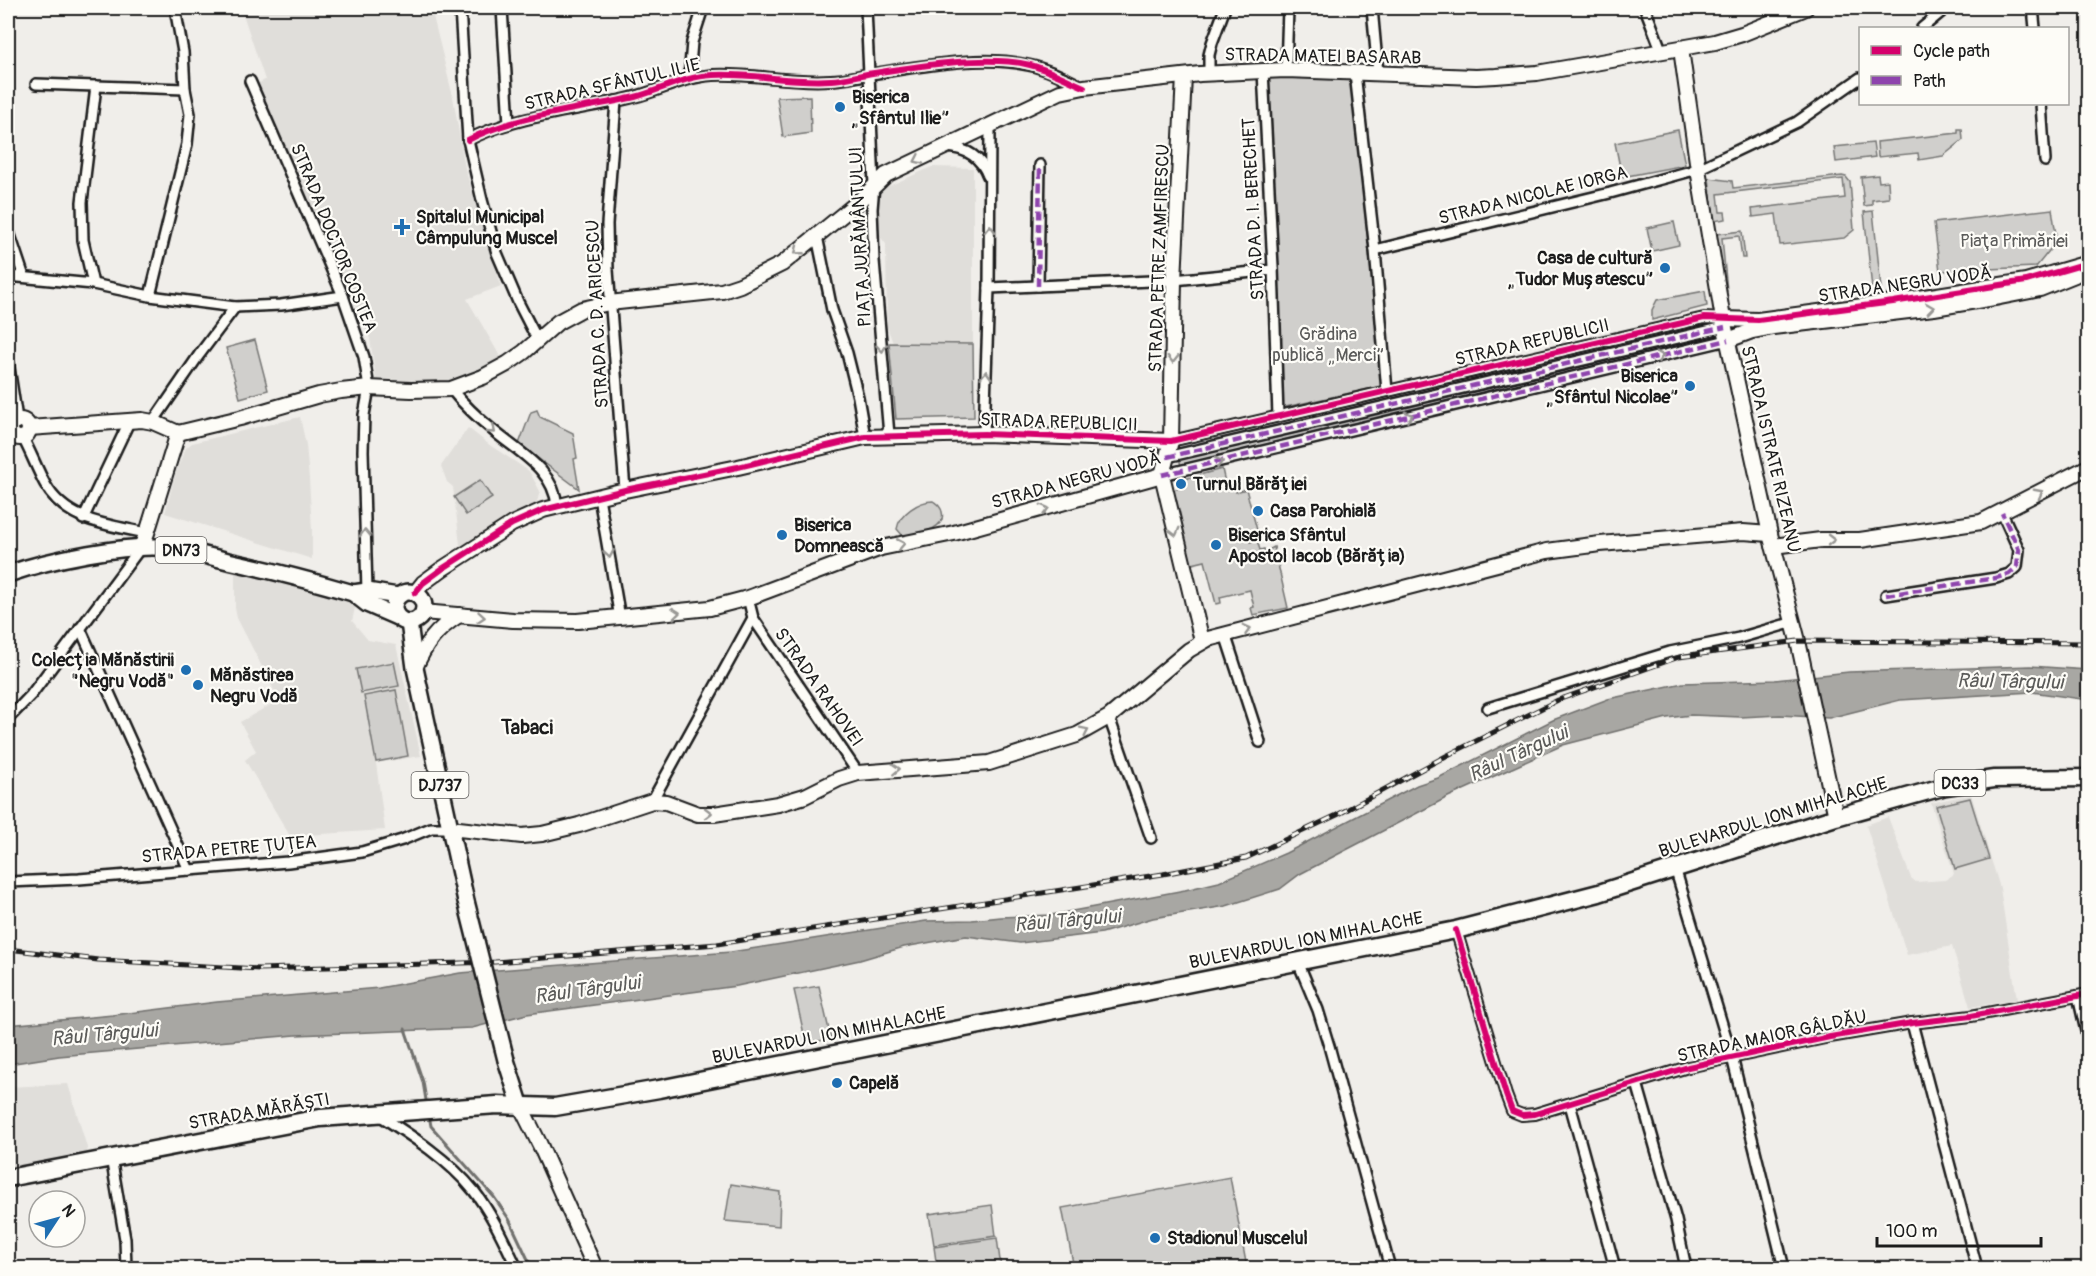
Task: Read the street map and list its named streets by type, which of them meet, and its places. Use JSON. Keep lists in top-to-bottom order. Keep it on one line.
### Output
{"streets":{"highway":["DC33","BULEVARDUL ION MIHALACHE","STRADA MĂRĂȘTI"],"main road":["STRADA MATEI BASARAB","STRADA PETRE ZAMFIRESCU","STRADA NEGRU VODĂ","STRADA REPUBLICII","STRADA ISTRATE RIZEANU","DN73","DJ737"],"street":["STRADA SFÂNTUL ILIE","STRADA NICOLAE IORGA","STRADA D. I. BERECHET","PIAȚA JURĂMÂNTULUI","STRADA DOCTOR COSTEA","STRADA C. D. ARICESCU","STRADA RAHOVEI","STRADA PETRE ȚUȚEA","STRADA MAIOR GÂLDĂU"]},"crossings":[["STRADA MATEI BASARAB","STRADA SFÂNTUL ILIE"],["STRADA MATEI BASARAB","STRADA D. I. BERECHET"],["STRADA MATEI BASARAB","PIAȚA JURĂMÂNTULUI"],["STRADA MATEI BASARAB","STRADA DOCTOR COSTEA"],["STRADA MATEI BASARAB","STRADA PETRE ZAMFIRESCU"],["STRADA MATEI BASARAB","STRADA C. D. ARICESCU"],["STRADA MATEI BASARAB","STRADA ISTRATE RIZEANU"],["STRADA SFÂNTUL ILIE","PIAȚA JURĂMÂNTULUI"],["STRADA SFÂNTUL ILIE","STRADA C. D. ARICESCU"],["STRADA NICOLAE IORGA","STRADA ISTRATE RIZEANU"],["STRADA D. I. BERECHET","STRADA REPUBLICII"],["PIAȚA JURĂMÂNTULUI","STRADA REPUBLICII"],["STRADA DOCTOR COSTEA","DN73"],["STRADA PETRE ZAMFIRESCU","STRADA NEGRU VODĂ"],["STRADA PETRE ZAMFIRESCU","STRADA REPUBLICII"],["STRADA NEGRU VODĂ","STRADA REPUBLICII"],["STRADA NEGRU VODĂ","STRADA ISTRATE RIZEANU"],["STRADA NEGRU VODĂ","DN73"],["STRADA C. D. ARICESCU","STRADA REPUBLICII"],["STRADA REPUBLICII","STRADA ISTRATE RIZEANU"],["STRADA REPUBLICII","DN73"],["STRADA ISTRATE RIZEANU","BULEVARDUL ION MIHALACHE"],["DJ737","BULEVARDUL ION MIHALACHE"],["DJ737","STRADA PETRE ȚUȚEA"],["DJ737","STRADA MĂRĂȘTI"],["BULEVARDUL ION MIHALACHE","STRADA MAIOR GÂLDĂU"],["BULEVARDUL ION MIHALACHE","STRADA MĂRĂȘTI"]],"one_way":["STRADA DOCTOR COSTEA","STRADA PETRE ZAMFIRESCU","STRADA NEGRU VODĂ"],"districts":["Tabaci"],"water":["Râul Târgului"],"parks":["Piaţa Primăriei","Grădina publică „Merci”"],"places":{"other":["Biserica „Sfântul Ilie”","Casa de cultură „Tudor Mușatescu”","Biserica „Sfântul Nicolae”","Turnul Bărăției","Casa Parohială","Biserica Domnească","Biserica Sfântul Apostol Iacob (Bărăția)","Colecția Mănăstirii \"Negru Vodă\"","Mănăstirea Negru Vodă","Capelă","Stadionul Muscelul"],"health":["Spitalul Municipal Câmpulung Muscel"]},"legend":["Cycle path","Path"],"scale_bar":"100 m","north":"top right"}
